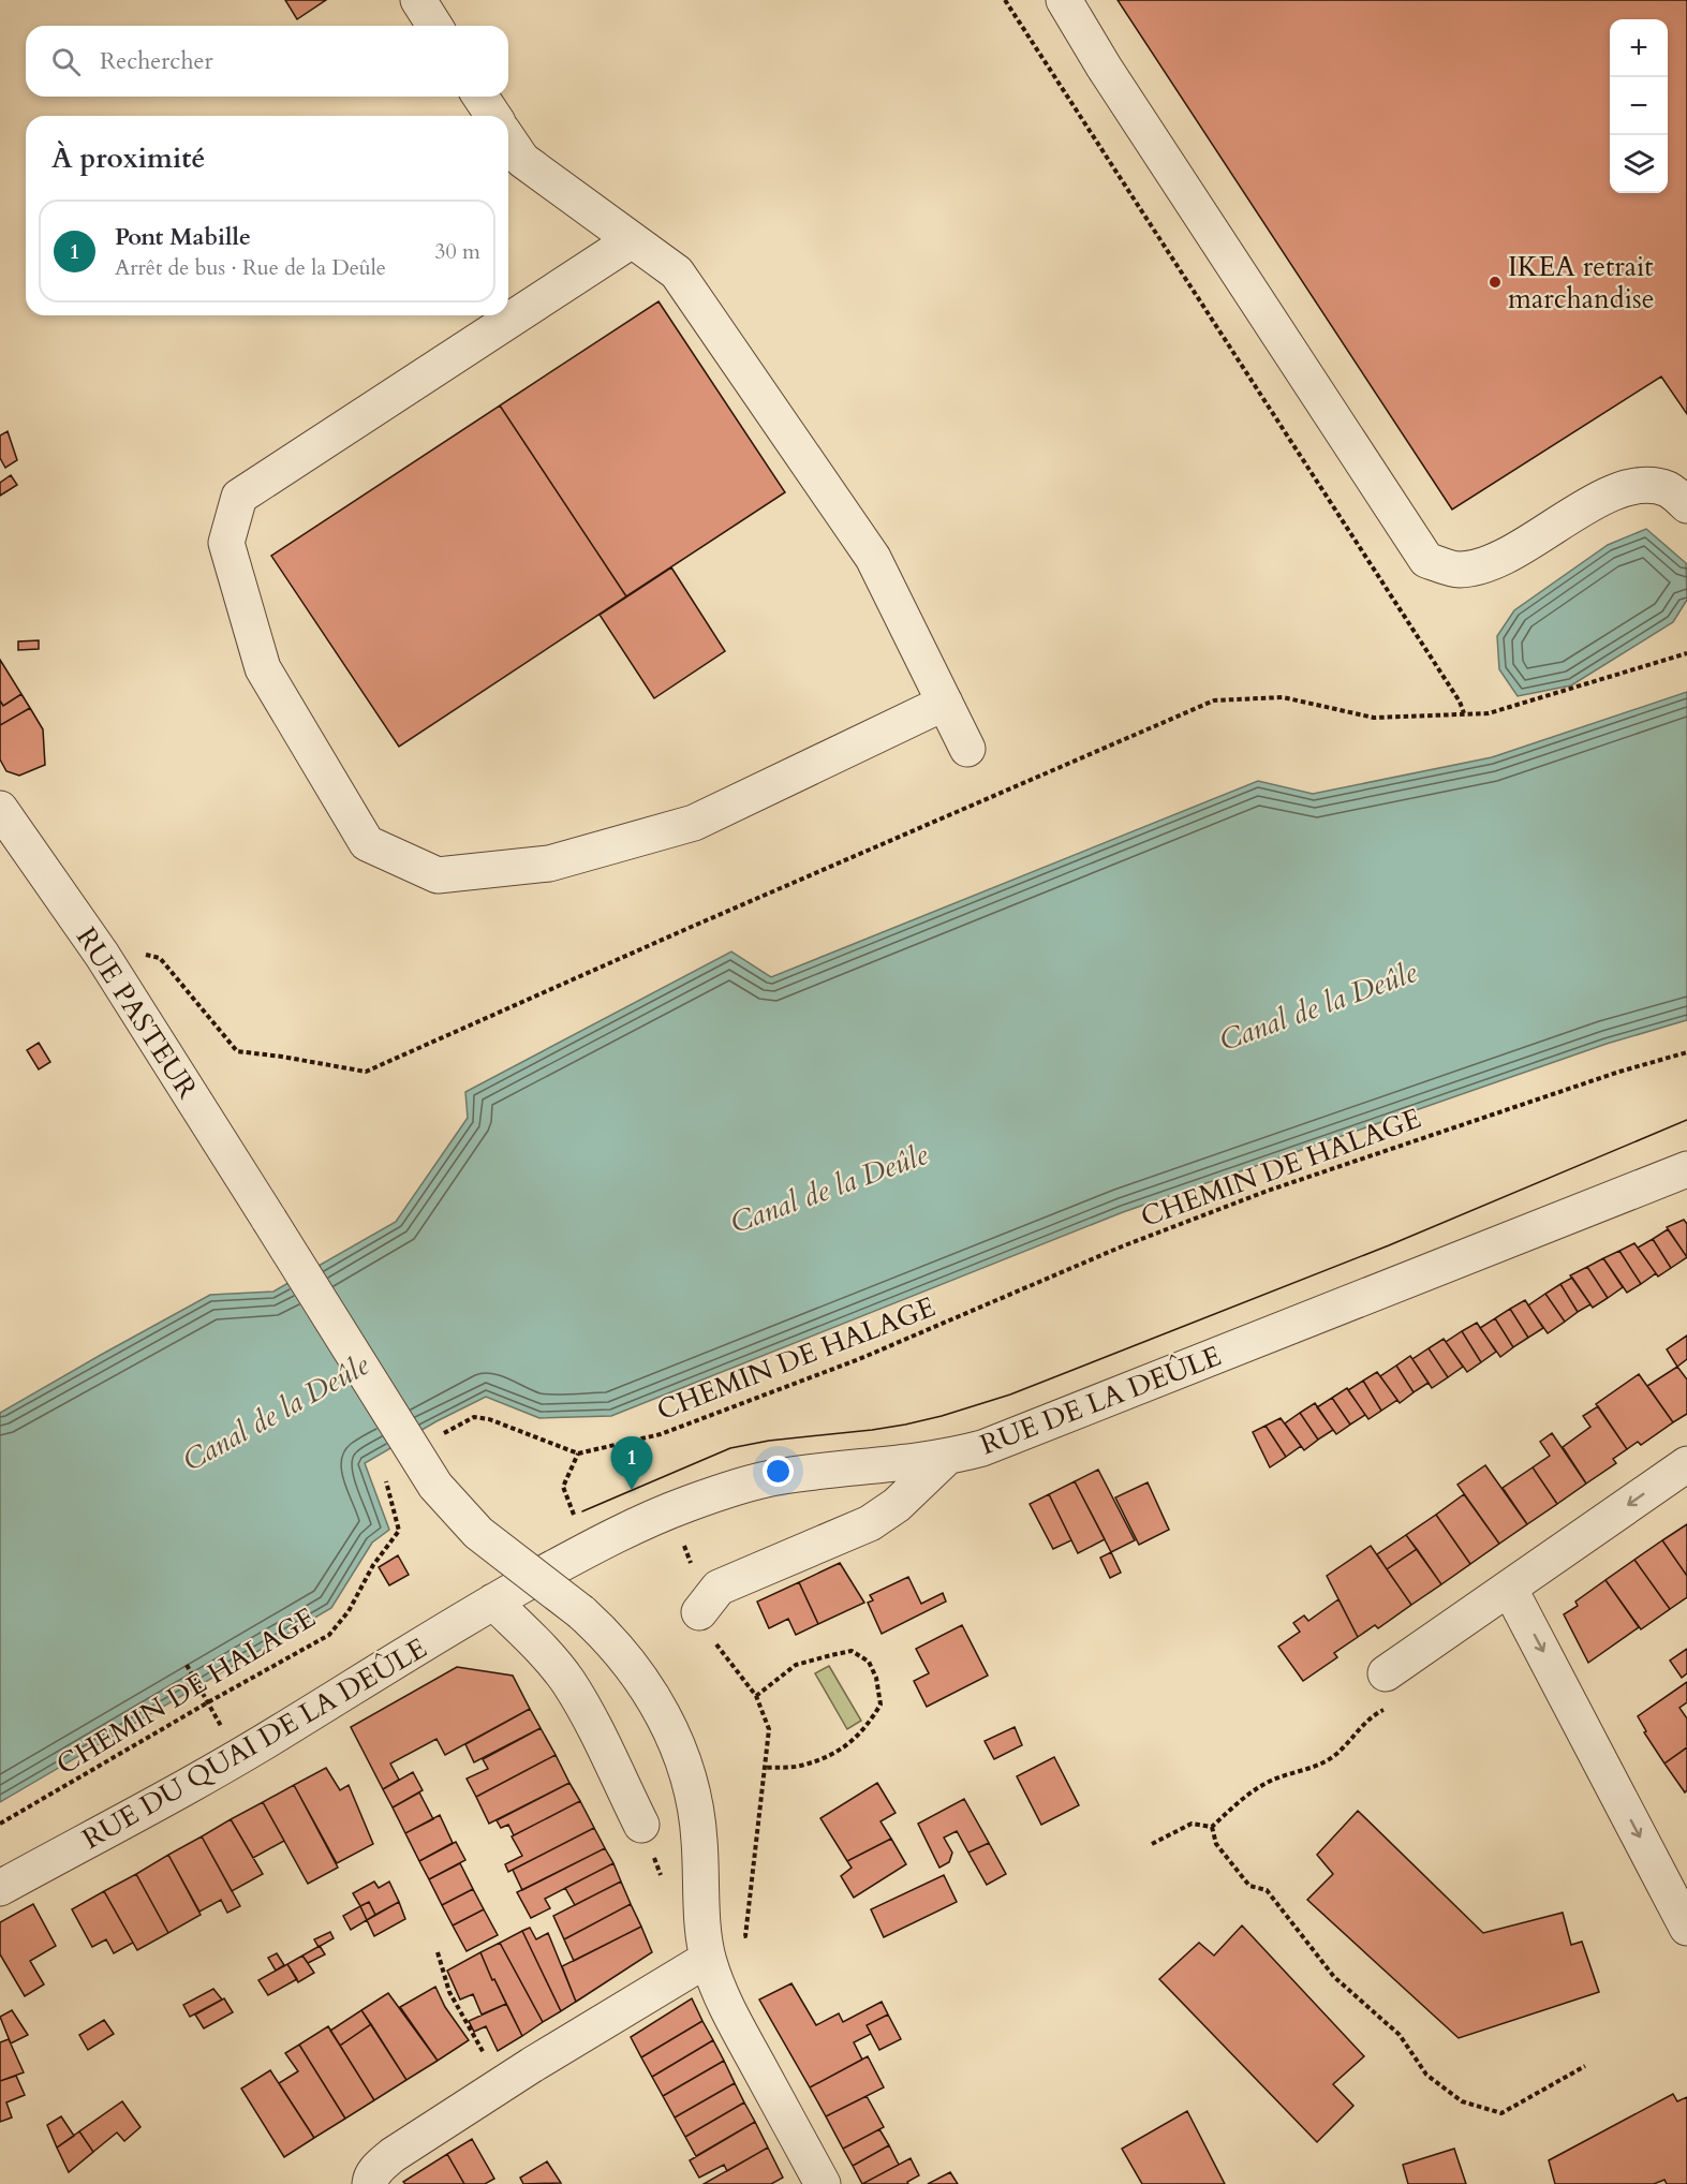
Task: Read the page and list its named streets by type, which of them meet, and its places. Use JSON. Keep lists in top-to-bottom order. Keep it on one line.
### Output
{"streets":{"street":["RUE PASTEUR","RUE DE LA DEÛLE","RUE DU QUAI DE LA DEÛLE"],"path":["CHEMIN DE HALAGE"]},"crossings":[["RUE DE LA DEÛLE","RUE DU QUAI DE LA DEÛLE"]],"water":["Canal de la Deûle"],"places":["IKEA retrait marchandise"],"page":{"map_buttons":["+","−"],"search":"Rechercher","heading":"À proximité","list":[{"mark":"1","name":"Pont Mabille","note":"Arrêt de bus · Rue de la Deûle","value":"30 m"}],"pins":"1"}}
